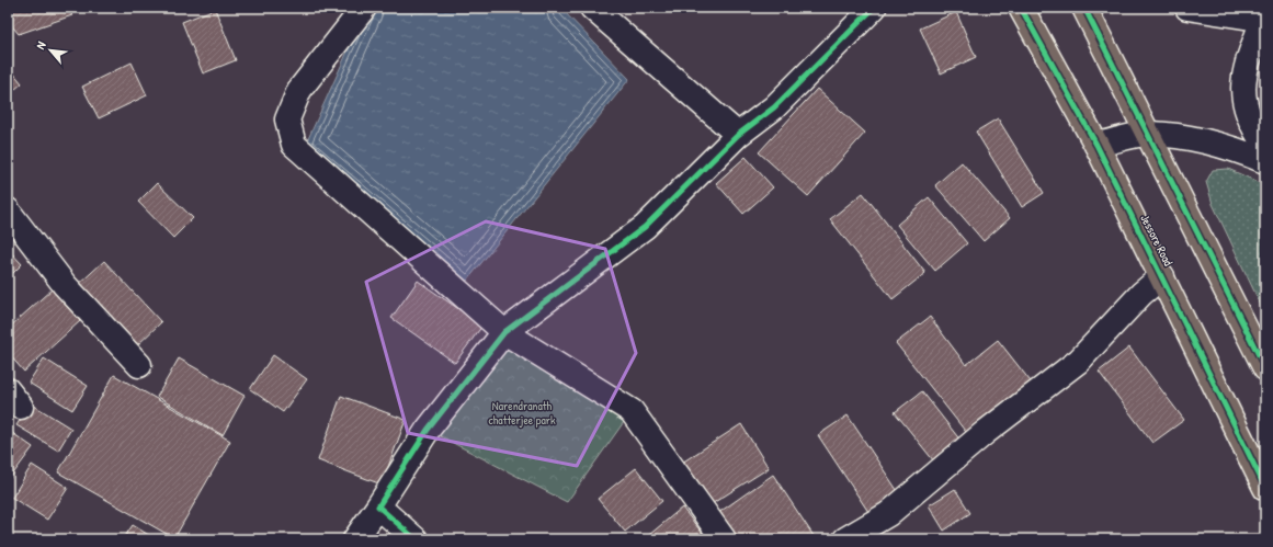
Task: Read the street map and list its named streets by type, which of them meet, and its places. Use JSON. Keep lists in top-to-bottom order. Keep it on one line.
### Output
{"streets":{"main road":["Jessore Road"]},"parks":["Narendranath chatterjee park"],"north":"top left"}
